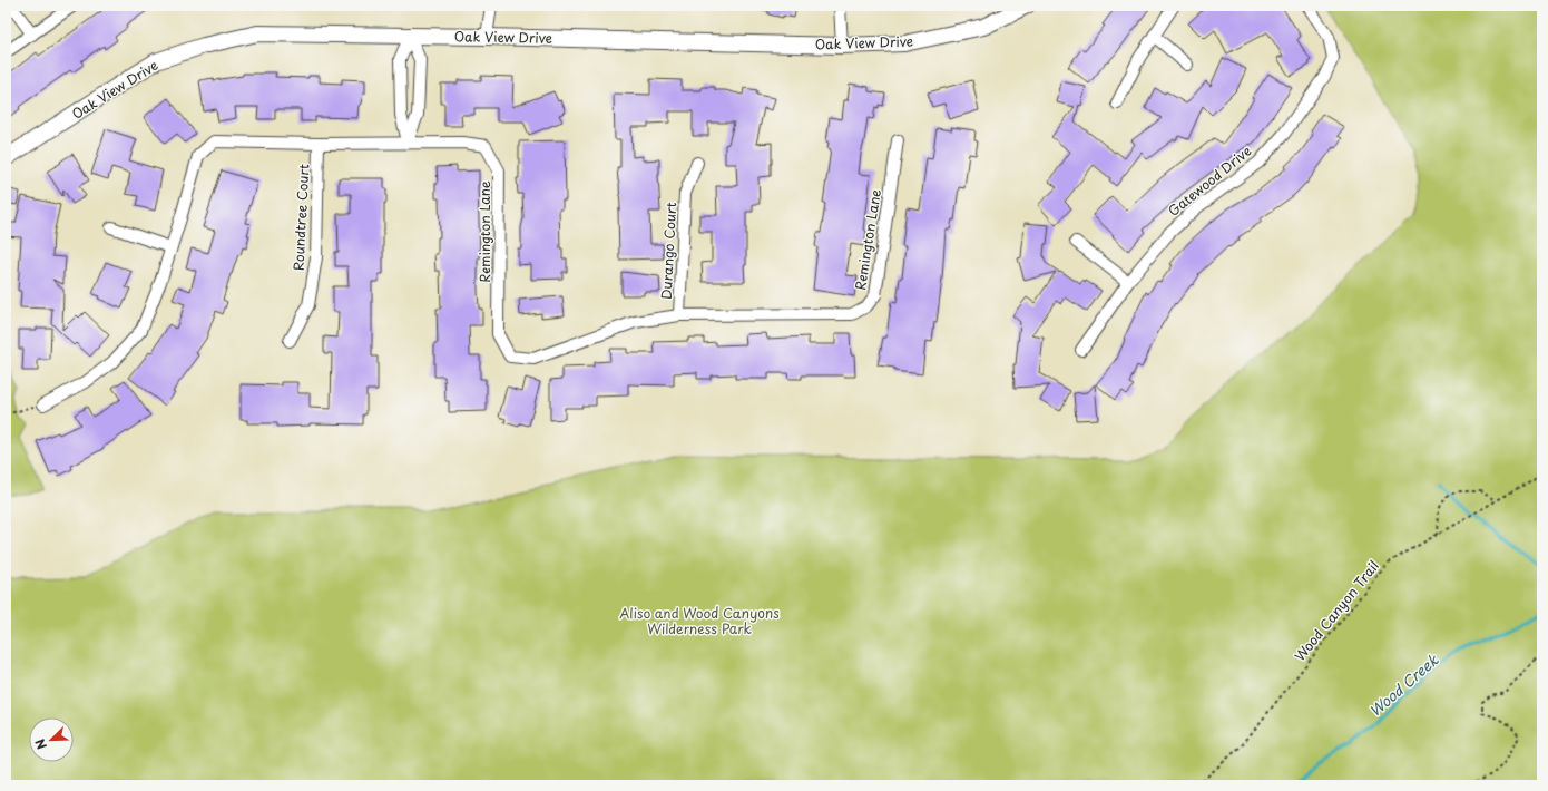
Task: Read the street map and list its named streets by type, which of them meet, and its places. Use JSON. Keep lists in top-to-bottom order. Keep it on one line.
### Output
{"streets":{"street":["Oak View Drive","Gatewood Drive","Roundtree Court","Remington Lane","Durango Court"],"path":["Wood Canyon Trail"]},"crossings":[["Roundtree Court","Remington Lane"],["Remington Lane","Durango Court"]],"water":["Wood Creek"],"parks":["Aliso and Wood Canyons Wilderness Park"],"north":"bottom left"}
